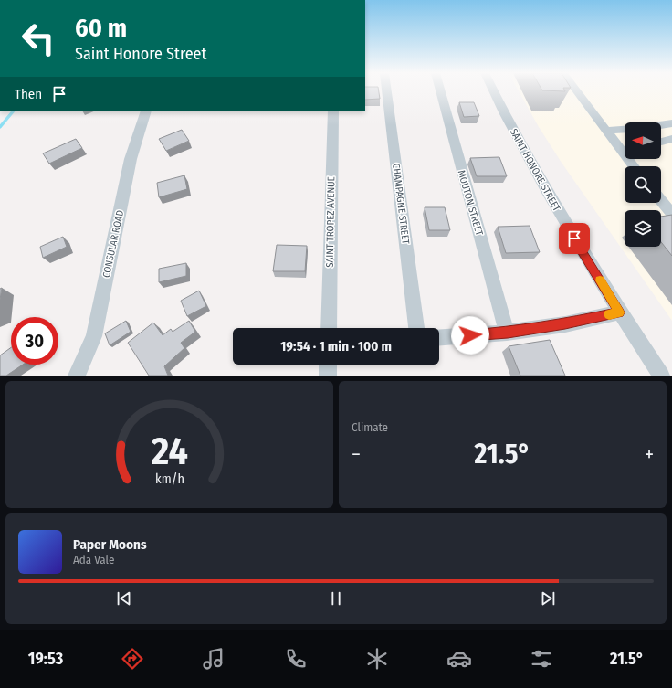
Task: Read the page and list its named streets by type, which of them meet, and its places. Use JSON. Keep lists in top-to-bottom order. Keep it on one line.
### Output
{"streets":{"street":["SAINT HONORE STREET","MOUTON STREET","CHAMPAGNE STREET","SAINT TROPEZ AVENUE","CONSULAR ROAD"]},"north":"left","page":{"turn":["60 m","Saint Honore Street"],"then":"Then","limit":"30","trip":"19:54 · 1 min · 100 m","tile":"Climate","heat":["−","21.5°","+"],"song":["Paper Moons","Ada Vale"],"tabs":["19:53","21.5°"],"gauge":["24","km/h"]}}
